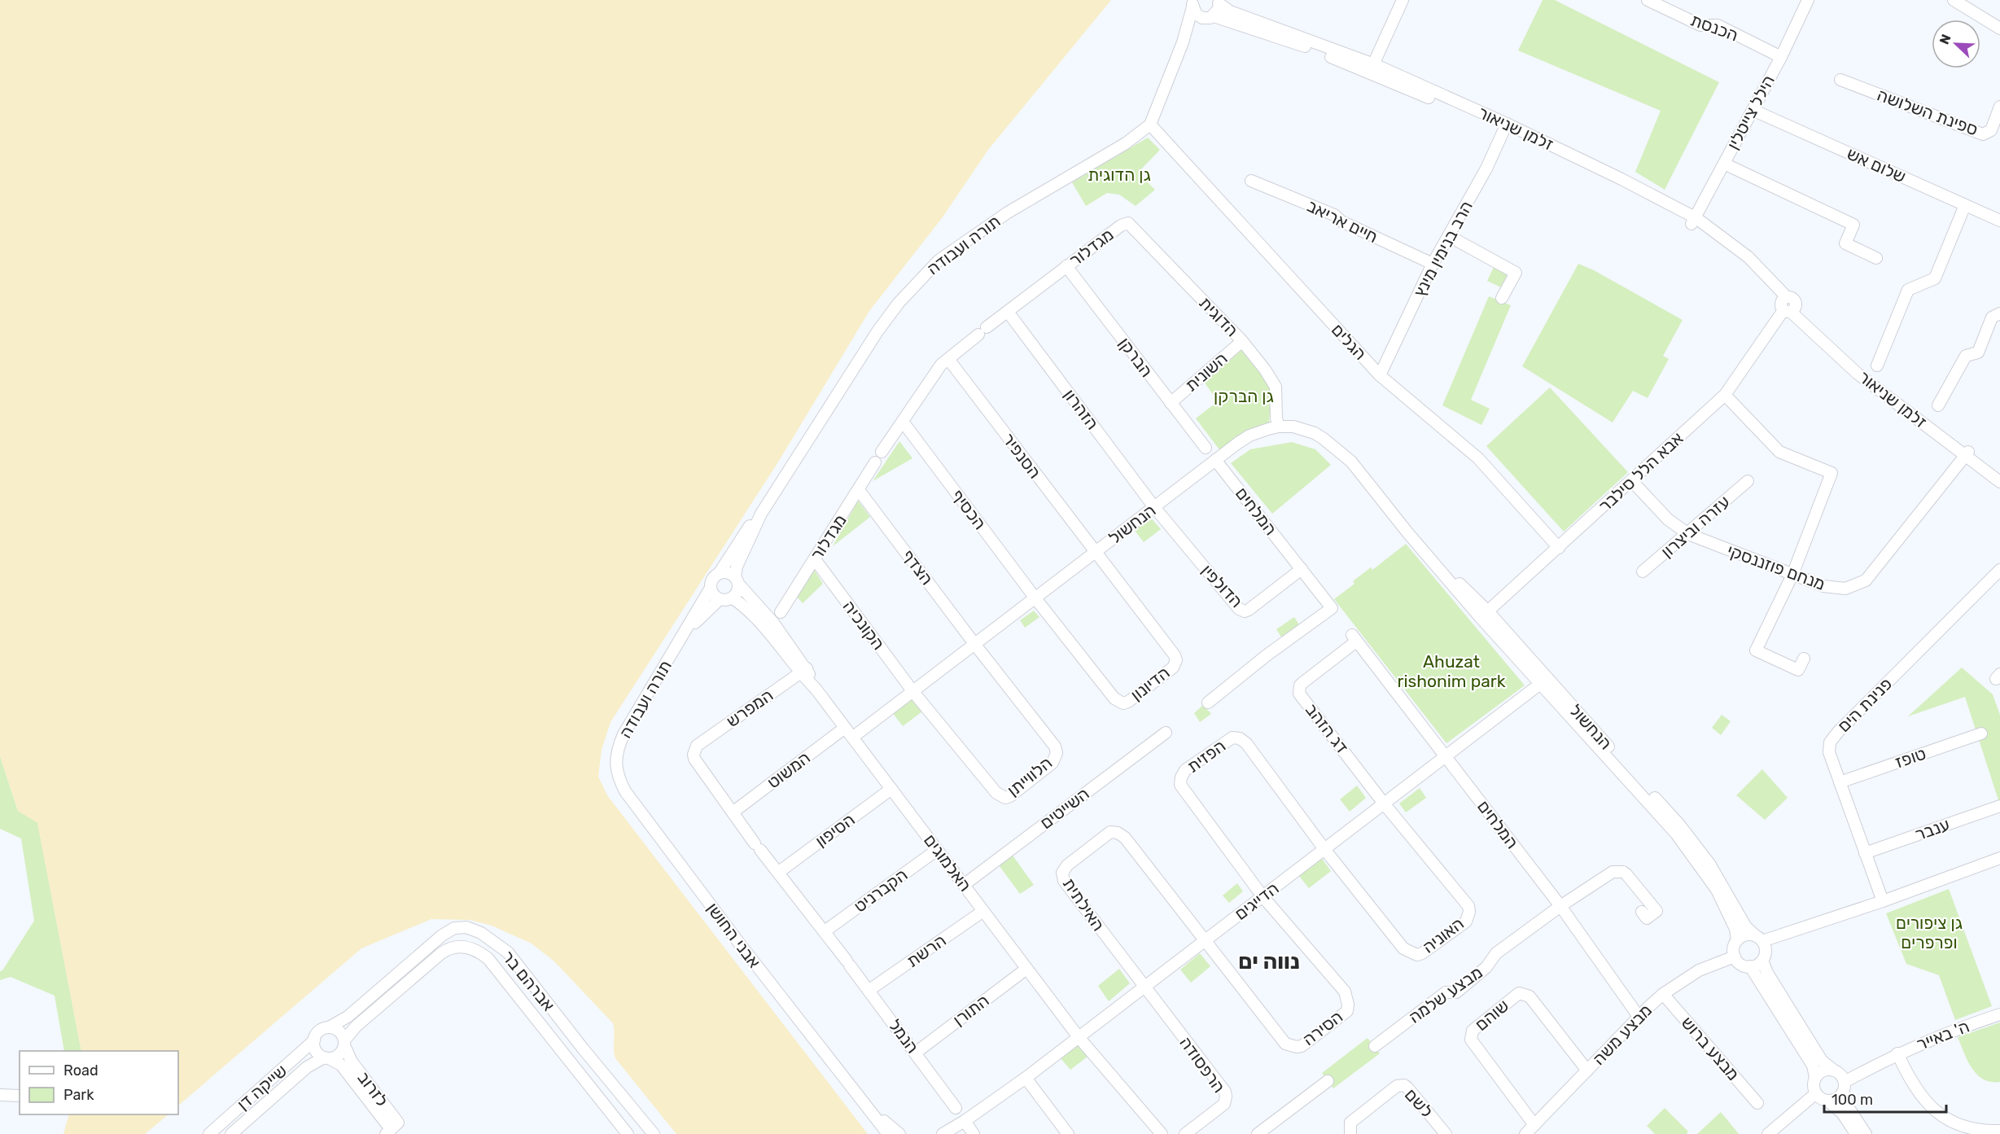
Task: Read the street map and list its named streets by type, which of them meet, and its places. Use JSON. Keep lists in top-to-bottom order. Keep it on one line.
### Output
{"streets":{"street":["הכנסת","הילל צייטלין","ספינת השלושה","זלמן שניאור","שלום אש","חיים אריאב","תורה ועבודה","מגדלור","הרב בנימין מינץ","הדוגית","הגלים","הברקן","השונית","הזהרון","הסנפיר","אבא הלל סילבר","הכסיף","המלחים","הנחשול","עזרה וביצרון","הצדף","מנחם פוזננסקי","הדולפין","הקונכיה","הדיונון","פנינת הים","המפרש","דג הזהב","הפזית","טופז","המשוט","הלווייתן","השייטים","ענבר","הסיפון","האלמוגים","הקברניט","הדייגים","האילתית","אבני החושן","האוניה","הרשת","אברהם בר","מבצע שלמה","התורן","שוהם","הסירה","מבצע משה","ה' באייר","הנמל","מבצע ברוש","הרפסודה","שייקה דן","לזרוב","לשם"]},"crossings":[["הכנסת","הילל צייטלין"],["הילל צייטלין","זלמן שניאור"],["הילל צייטלין","שלום אש"],["זלמן שניאור","הרב בנימין מינץ"],["זלמן שניאור","אבא הלל סילבר"],["זלמן שניאור","מנחם פוזננסקי"],["חיים אריאב","הרב בנימין מינץ"],["תורה ועבודה","הגלים"],["תורה ועבודה","האלמוגים"],["תורה ועבודה","אבני החושן"],["מגדלור","הדוגית"],["מגדלור","הברקן"],["מגדלור","הזהרון"],["מגדלור","הסנפיר"],["מגדלור","הכסיף"],["מגדלור","הצדף"],["מגדלור","הקונכיה"],["הרב בנימין מינץ","הגלים"],["הדוגית","השונית"],["הדוגית","הנחשול"],["הגלים","אבא הלל סילבר"],["הברקן","השונית"],["הזהרון","הנחשול"],["הזהרון","הדולפין"],["הסנפיר","הנחשול"],["הסנפיר","הדיונון"],["אבא הלל סילבר","הנחשול"],["אבא הלל סילבר","מנחם פוזננסקי"],["הכסיף","הנחשול"],["הכסיף","הדיונון"],["המלחים","הנחשול"],["המלחים","הדולפין"],["המלחים","דג הזהב"],["המלחים","הדייגים"],["המלחים","מבצע שלמה"],["המלחים","מבצע משה"],["הנחשול","הצדף"],["הנחשול","הדולפין"],["הנחשול","הקונכיה"],["הנחשול","הדיונון"],["הנחשול","הלווייתן"],["הנחשול","האלמוגים"],["הנחשול","הדייגים"],["הנחשול","מבצע משה"],["עזרה וביצרון","מנחם פוזננסקי"],["הצדף","הלווייתן"],["הקונכיה","הלווייתן"],["פנינת הים","טופז"],["פנינת הים","ענבר"],["המפרש","האלמוגים"],["המפרש","הנמל"],["דג הזהב","הדייגים"],["דג הזהב","האוניה"],["הפזית","הדייגים"],["הפזית","האוניה"],["הפזית","הסירה"],["המשוט","האלמוגים"],["המשוט","הנמל"],["השייטים","האלמוגים"],["הסיפון","האלמוגים"],["הסיפון","הנמל"],["האלמוגים","הקברניט"],["האלמוגים","הדייגים"],["האלמוגים","הרשת"],["האלמוגים","התורן"],["הקברניט","הנמל"],["הדייגים","האילתית"],["הדייגים","האוניה"],["הדייגים","הסירה"],["הדייגים","הרפסודה"],["האילתית","הסירה"],["האילתית","הרפסודה"],["הרשת","הנמל"],["אברהם בר","שייקה דן"],["אברהם בר","לזרוב"],["התורן","הנמל"],["שוהם","מבצע משה"],["מבצע משה","מבצע ברוש"],["שייקה דן","לזרוב"]],"districts":["נווה ים"],"parks":["גן הדוגית","גן הברקן","Ahuzat rishonim park","גן ציפורים ופרפרים"],"legend":["Road","Park"],"scale_bar":"100 m","north":"top left"}
